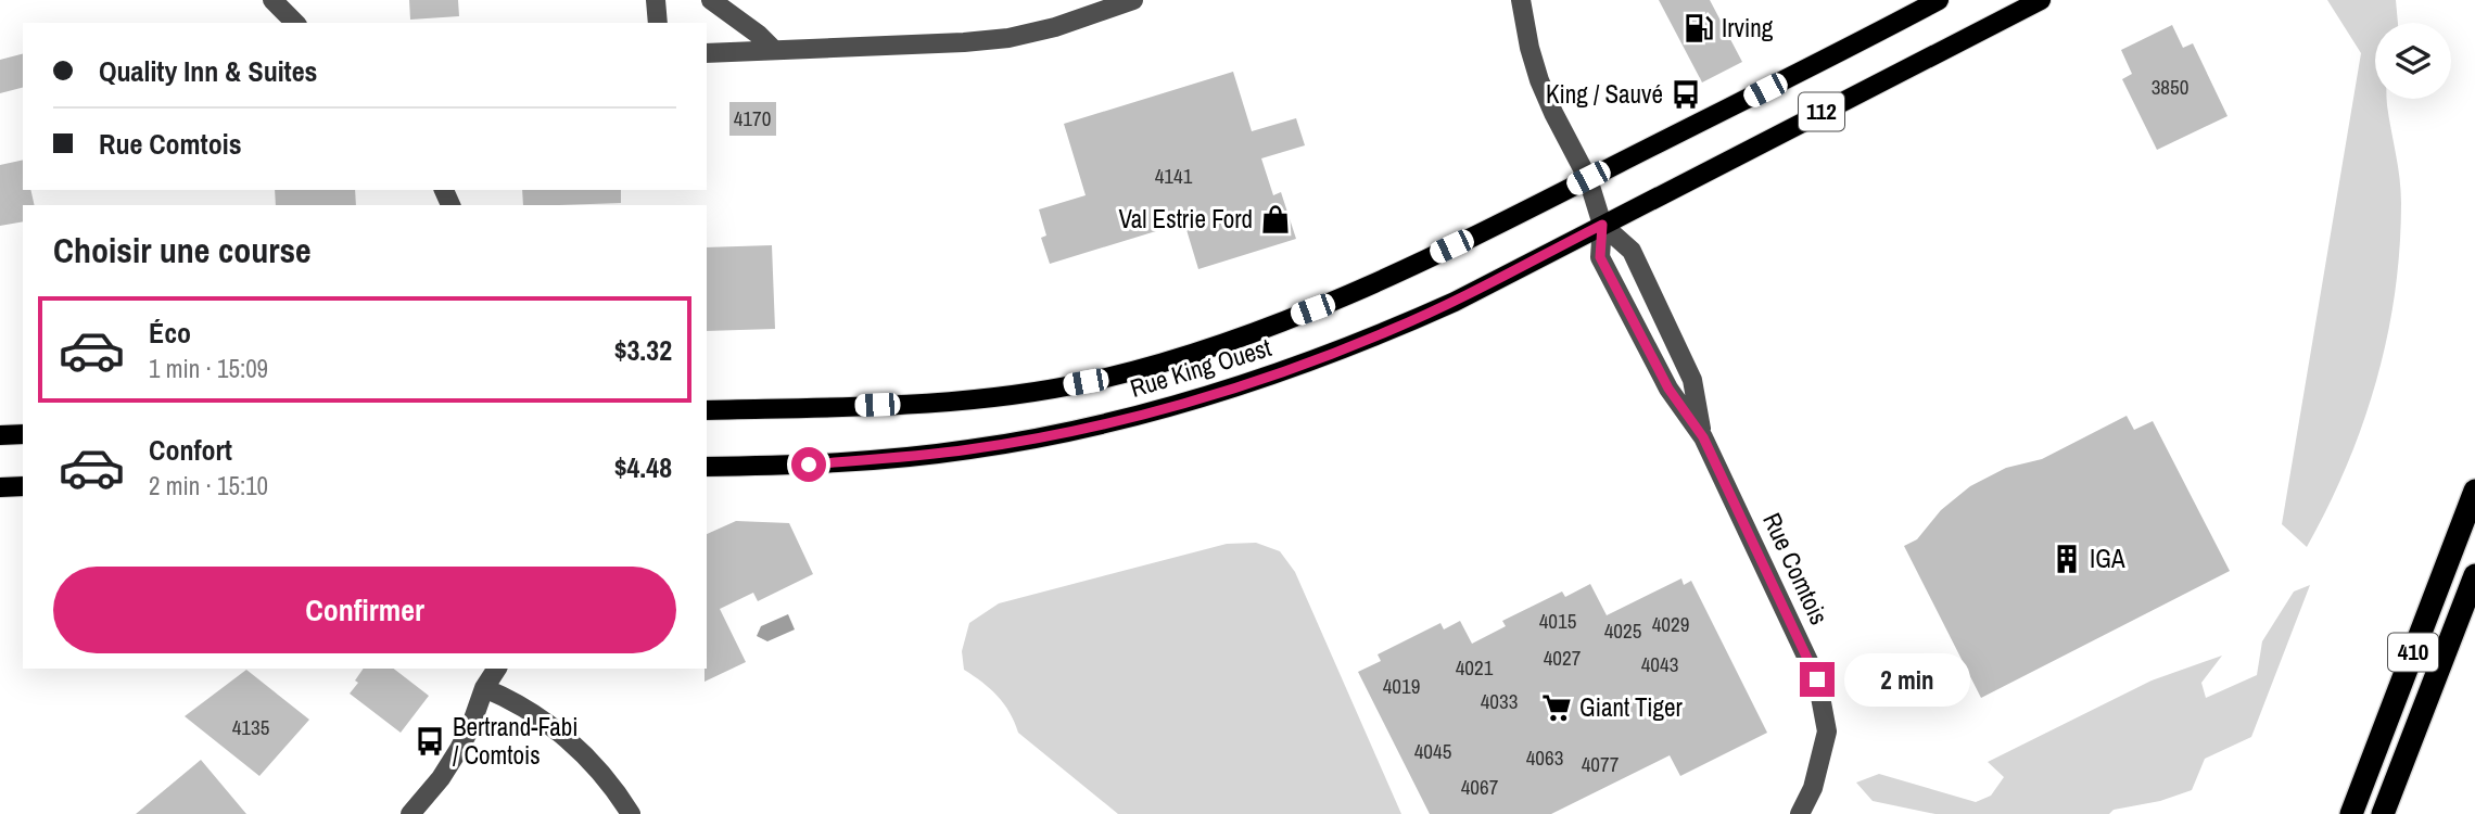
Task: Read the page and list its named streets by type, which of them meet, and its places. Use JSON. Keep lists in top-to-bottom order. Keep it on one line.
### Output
{"streets":{"highway":["410"],"main road":["112","Rue King Ouest"],"street":["Rue Comtois"]},"crossings":[["Rue King Ouest","Rue Comtois"]],"places":{"fuel station":["Irving"],"bus stop":["King / Sauvé","Bertrand-Fabi / Comtois"],"shop":["Val Estrie Ford"],"building":["IGA"],"supermarket":["Giant Tiger"]},"house_numbers":["3850","4170","4141","4015","4029","4025","4027","4043","4021","4019","4033","4135","4045","4063","4077","4067"],"page":{"banner":["Quality Inn & Suites","Rue Comtois"],"heading":"Choisir une course","list":[{"name":"Éco","note":"1 min · 15:09","value":"$3.32"},{"name":"Confort","note":"2 min · 15:10","value":"$4.48"}],"buttons":"Confirmer","bubble":"2 min"}}
